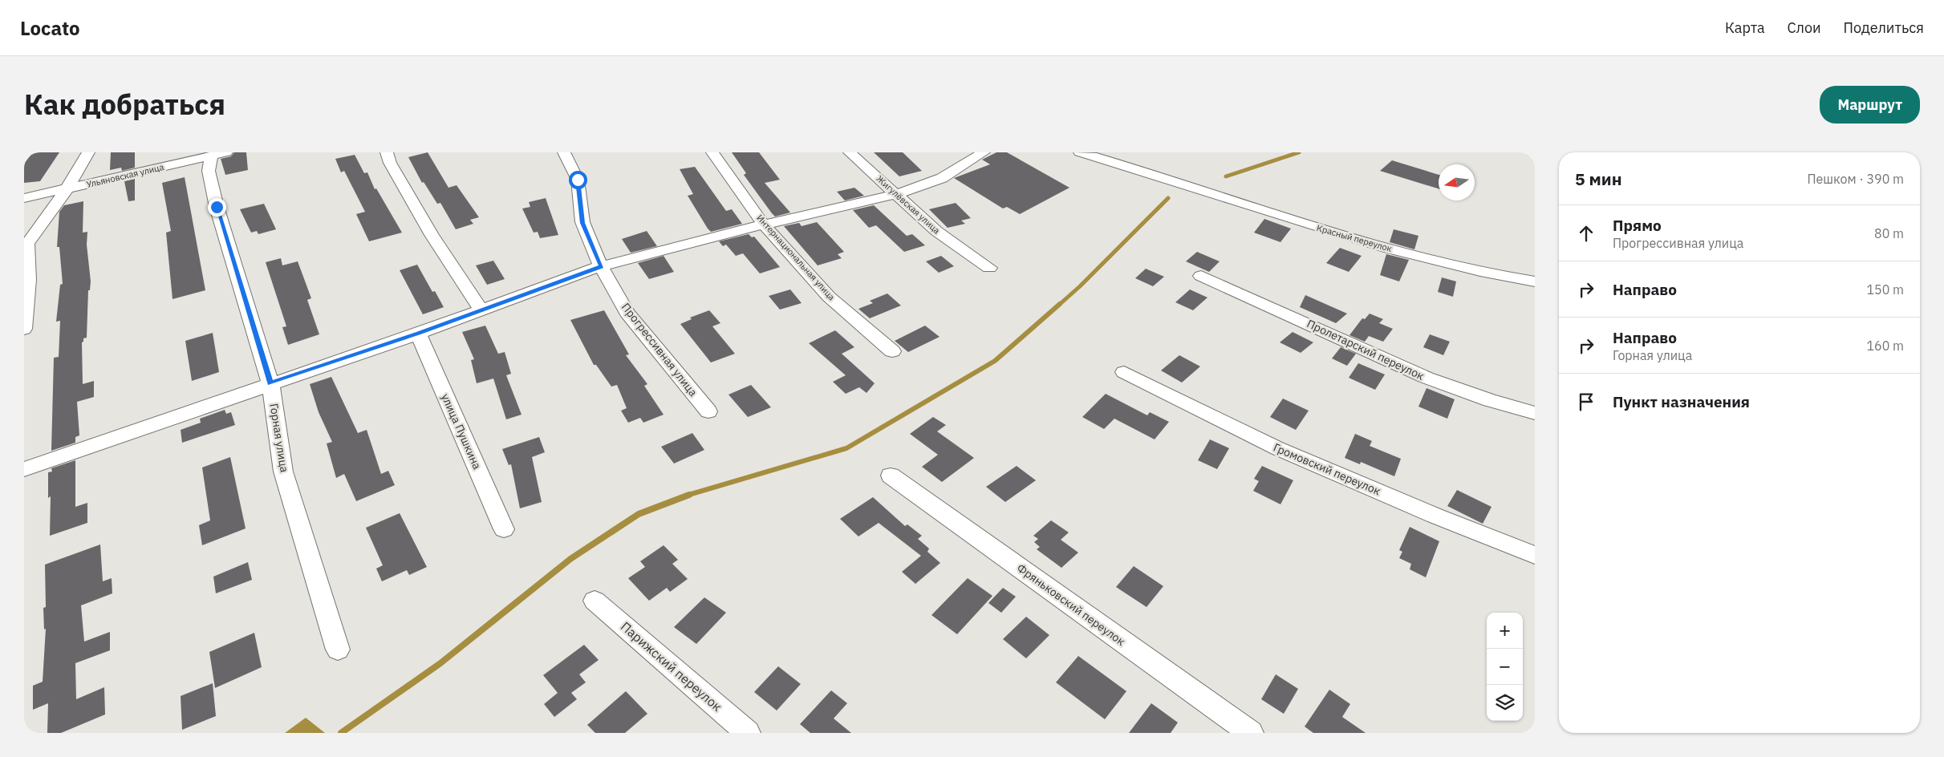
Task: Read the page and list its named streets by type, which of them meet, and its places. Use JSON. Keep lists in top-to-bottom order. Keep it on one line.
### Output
{"streets":{"street":["Ульяновская улица","Жигулёвская улица","Красный переулок","Интернациональная улица","Прогрессивная улица","Пролетарский переулок","улица Пушкина","Горная улица","Громовский переулок","Фряньковский переулок","Парижский переулок"]},"crossings":[["Ульяновская улица","Горная улица"]],"north":"left","page":{"header":"Locato","nav":["Карта","Слои","Поделиться"],"title":"Как добраться","buttons":"Маршрут","heading":["5 мин","Пешком · 390 m"],"list":[["Прямо","Прогрессивная улица","80 m"],["Направо","150 m"],["Направо","Горная улица","160 m"],"Пункт назначения"],"map_buttons":["+","−"]}}
